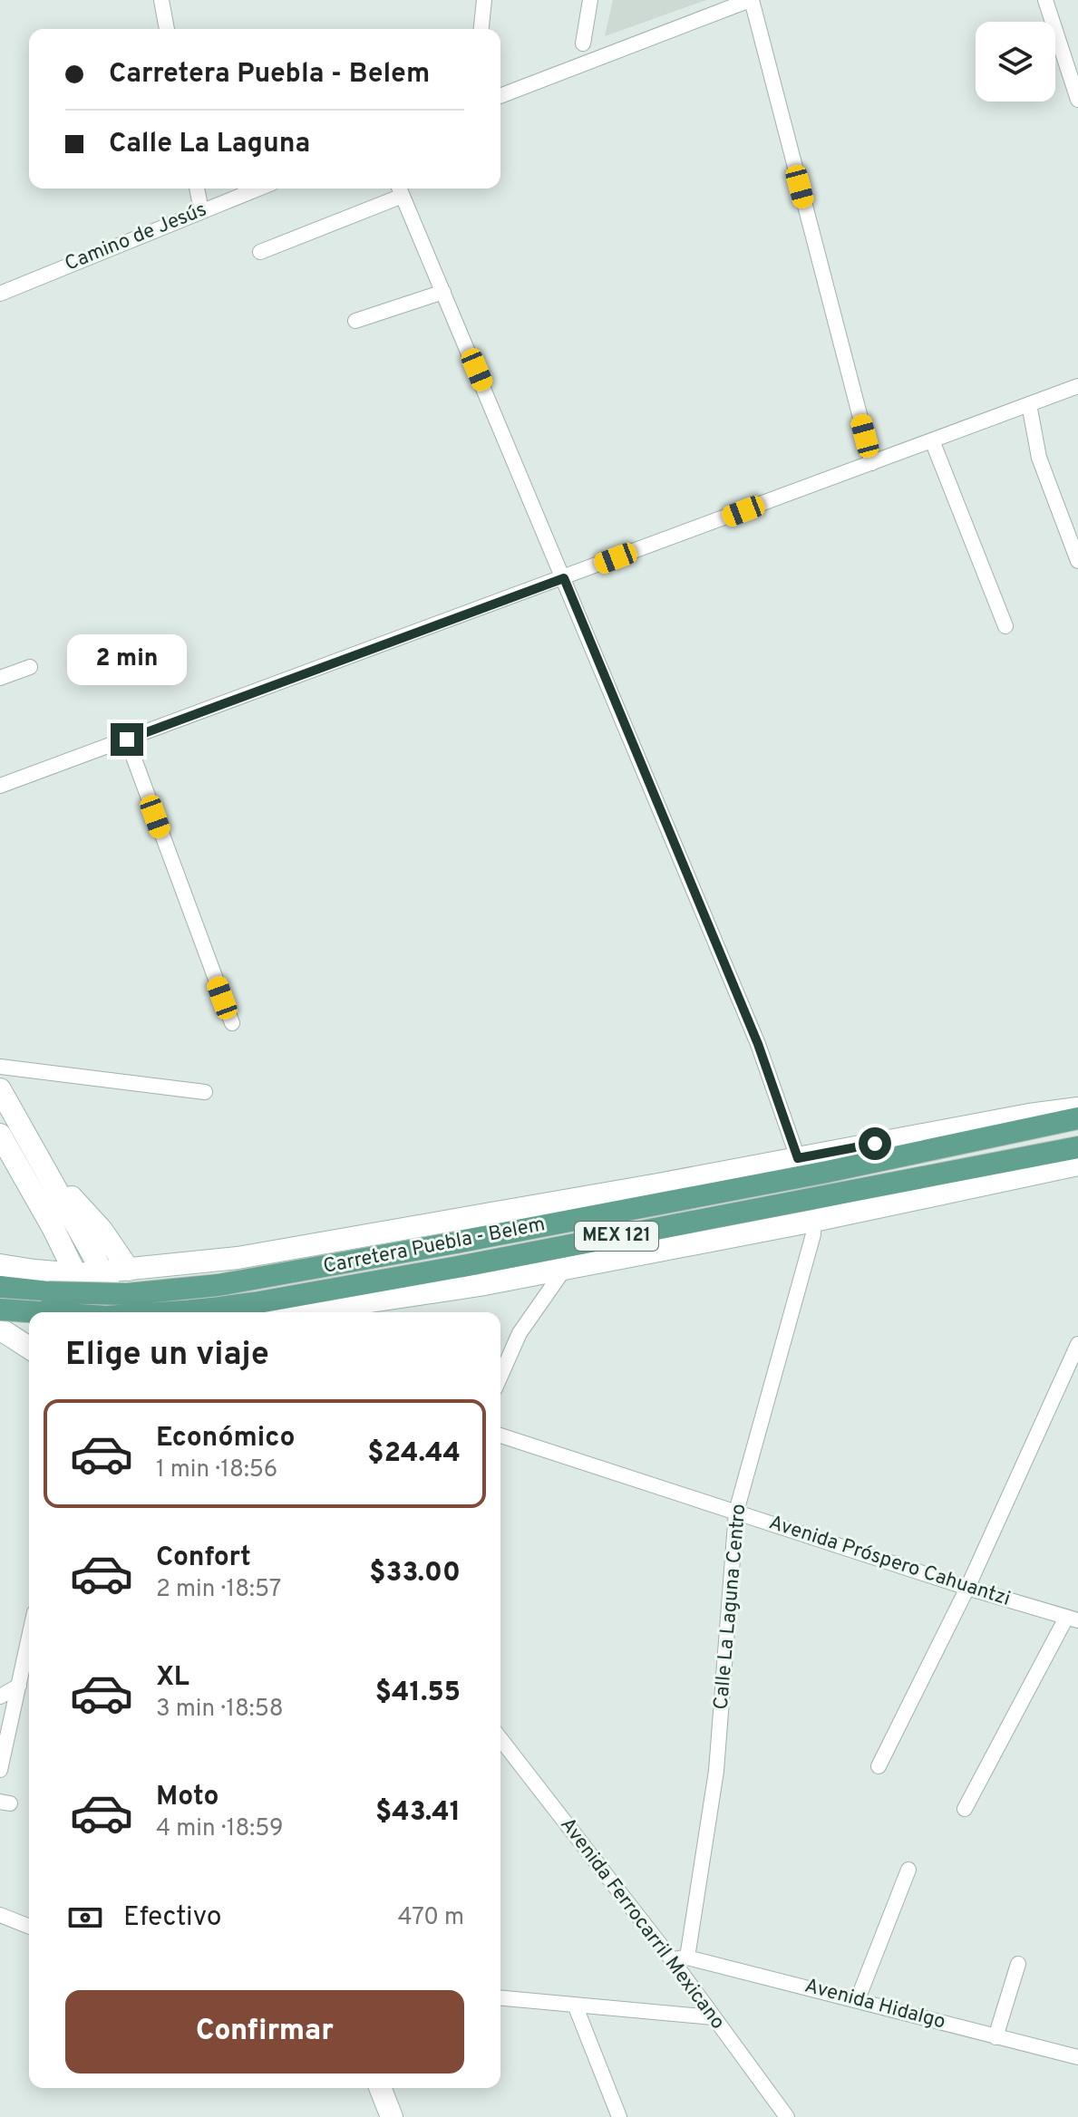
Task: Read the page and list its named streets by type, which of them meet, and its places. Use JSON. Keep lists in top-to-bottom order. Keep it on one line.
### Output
{"streets":{"main road":["MEX 121","Carretera Puebla - Belem"],"street":["Camino de Jesús","Avenida Próspero Cahuantzi","Calle La Laguna Centro","Avenida Ferrocarril Mexicano","Avenida Hidalgo"]},"crossings":[["Carretera Puebla - Belem","Calle La Laguna Centro"],["Avenida Próspero Cahuantzi","Calle La Laguna Centro"],["Calle La Laguna Centro","Avenida Hidalgo"],["Avenida Ferrocarril Mexicano","Avenida Hidalgo"]],"page":{"banner":["Carretera Puebla - Belem","Calle La Laguna"],"bubble":"2 min","heading":"Elige un viaje","list":[{"name":"Económico","note":"1 min · 18:56","value":"$24.44"},{"name":"Confort","note":"2 min · 18:57","value":"$33.00"},{"name":"XL","note":"3 min · 18:58","value":"$41.55"},{"name":"Moto","note":"4 min · 18:59","value":"$43.41"}],"pay":["Efectivo","470 m"],"buttons":"Confirmar"}}
